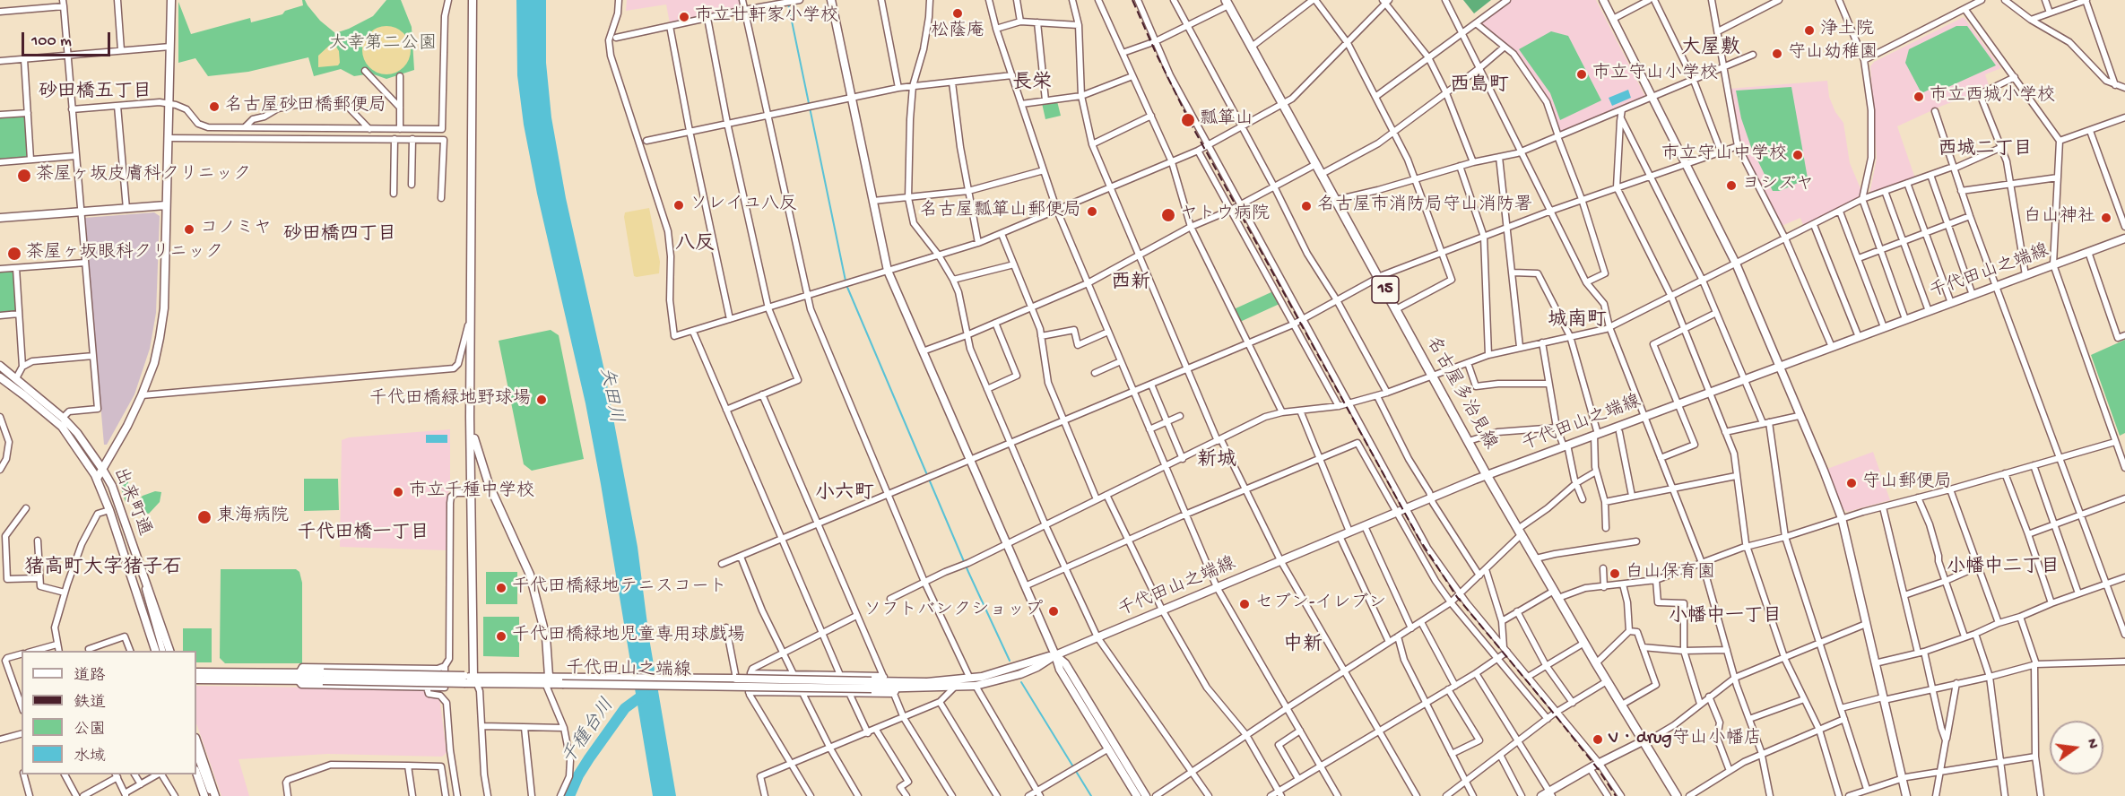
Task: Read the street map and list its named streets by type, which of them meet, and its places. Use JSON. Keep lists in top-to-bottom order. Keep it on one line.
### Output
{"streets":{"main road":["15","名古屋多治見線"],"street":["千代田山之端線","出来町通"]},"crossings":[["千代田山之端線","名古屋多治見線"]],"districts":["大屋敷","長栄","西島町","砂田橋五丁目","西城二丁目","砂田橋四丁目","八反","西新","城南町","新城","小六町","千代田橋一丁目","小幡中二丁目","猪高町大字猪子石","小幡中一丁目","中新"],"water":["矢田川","千種台川"],"parks":["大幸第二公園"],"places":["松蔭庵","市立廿軒家小学校","浄土院","守山幼稚園","市立守山小学校","市立西城小学校","名古屋砂田橋郵便局","瓢箪山","市立守山中学校","茶屋ヶ坂皮膚科クリニック","ヨシズヤ","ソレイユ八反","名古屋市消防局守山消防署","名古屋瓢箪山郵便局","ヤトウ病院","白山神社","コノミヤ","茶屋ヶ坂眼科クリニック","千代田橋緑地野球場","守山郵便局","市立千種中学校","東海病院","白山保育園","千代田橋緑地テニスコート","セブン-イレブン","ソフトバンクショップ","千代田橋緑地児童専用球戯場","V・drug守山小幡店"],"legend":["道路","鉄道","公園","水域"],"scale_bar":"100 m","north":"right"}
